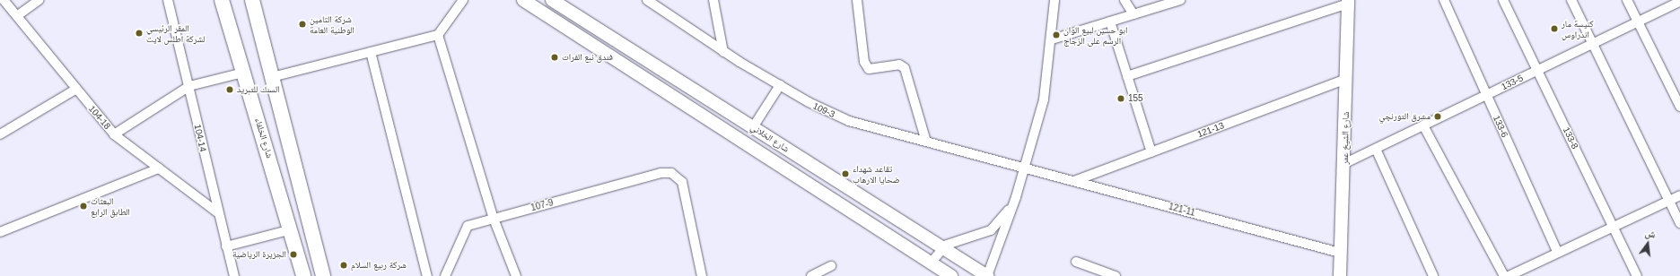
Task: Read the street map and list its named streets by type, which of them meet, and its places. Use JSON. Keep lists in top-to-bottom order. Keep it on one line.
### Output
{"streets":{"main road":["شارع الخلفاء","شارع الخلاني","شارع الشيخ عمر"],"street":["133-5","109-3","104-18","133-6","121-13","104-14","133-8","107-9","121-11"]},"crossings":[["133-5","133-6"],["133-5","شارع الشيخ عمر"],["133-5","133-8"],["109-3","121-11"],["104-18","104-14"],["121-13","شارع الشيخ عمر"],["121-13","121-11"],["شارع الشيخ عمر","121-11"]],"places":["شركة التامين الوطنية العامة","كنيسة مار اندراوس","المقر الرئيسي لشركة اطلس لايت","ابو حسين لبيع الوان الرسم على الزجاج","فندق نبع الفرات","السنك للتبريد","155","مشرق التورنچي","تقاعد شهداء ضحايا الارهاب","البعثات الطابق الرابع","الجزيرة الرياضية","شركة ربيع السلام"],"north":"top"}
